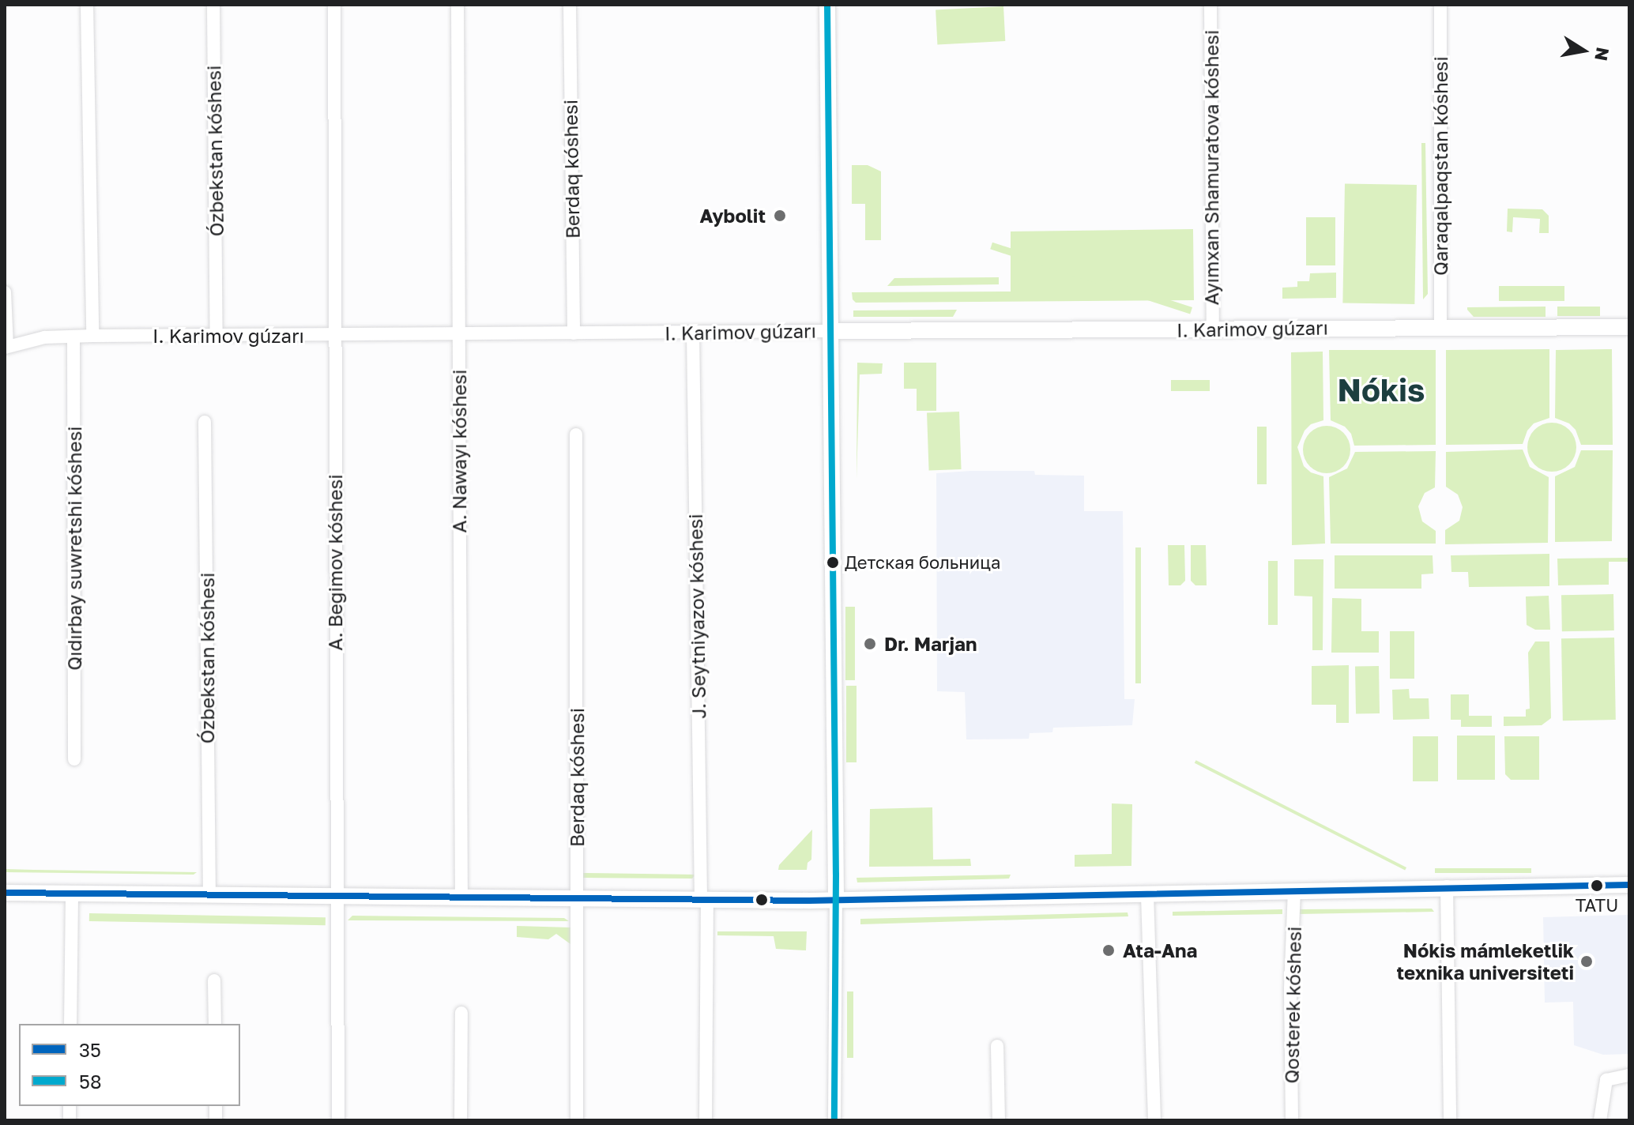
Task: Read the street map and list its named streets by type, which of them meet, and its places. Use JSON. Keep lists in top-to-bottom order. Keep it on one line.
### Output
{"streets":{"main road":["I. Karimov gúzarı"],"street":["Ózbekstan kóshesi","Qaraqalpaqstan kóshesi","Ayımxan Shamuratova kóshesi","Berdaq kóshesi","A. Nawayı kóshesi","Qıdırbay suwretshi kóshesi","A. Begimov kóshesi","J. Seytniyazov kóshesi","Qosterek kóshesi"]},"crossings":[["Ózbekstan kóshesi","I. Karimov gúzarı"],["Qaraqalpaqstan kóshesi","I. Karimov gúzarı"],["Ayımxan Shamuratova kóshesi","I. Karimov gúzarı"],["Berdaq kóshesi","I. Karimov gúzarı"],["I. Karimov gúzarı","A. Nawayı kóshesi"],["I. Karimov gúzarı","Qıdırbay suwretshi kóshesi"],["I. Karimov gúzarı","A. Begimov kóshesi"],["I. Karimov gúzarı","J. Seytniyazov kóshesi"]],"districts":["Nókis"],"places":["Aybolit","Детская больница","Dr. Marjan","TATU","Ata-Ana","Nókis mámleketlik texnika universiteti"],"lines":["transit line 58","transit line 35"],"legend":["35","58"],"north":"right"}
